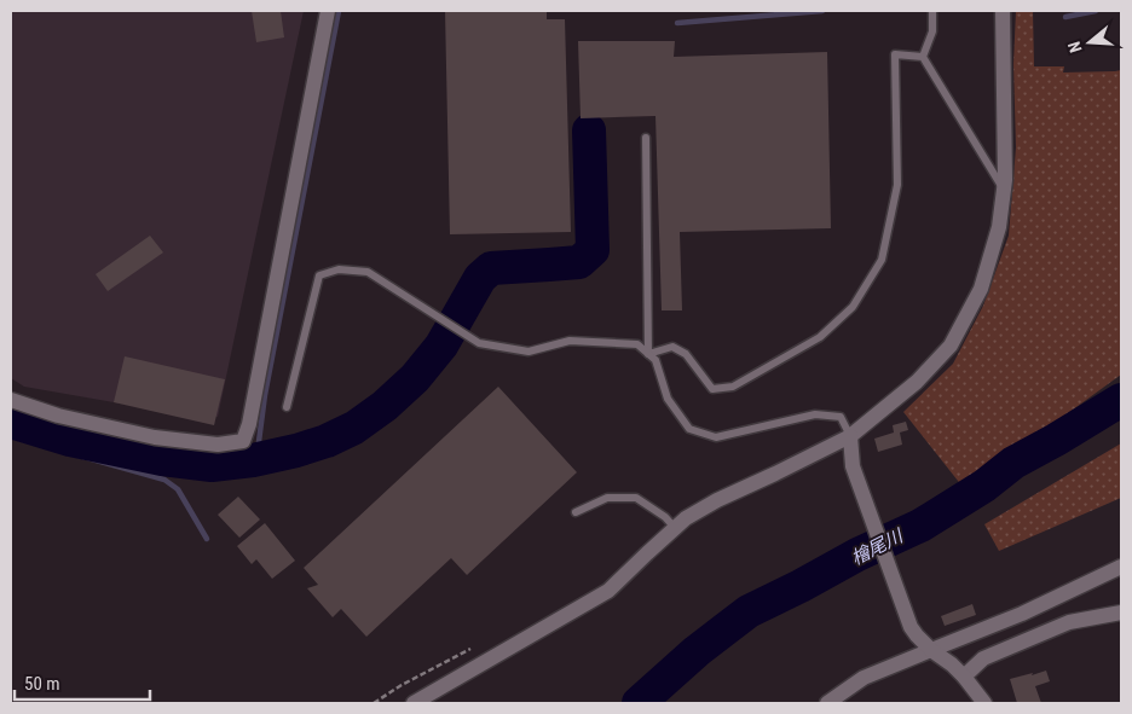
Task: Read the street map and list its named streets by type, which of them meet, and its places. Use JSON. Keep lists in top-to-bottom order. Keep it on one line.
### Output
{"water":["檜尾川"],"scale_bar":"50 m","north":"left"}
